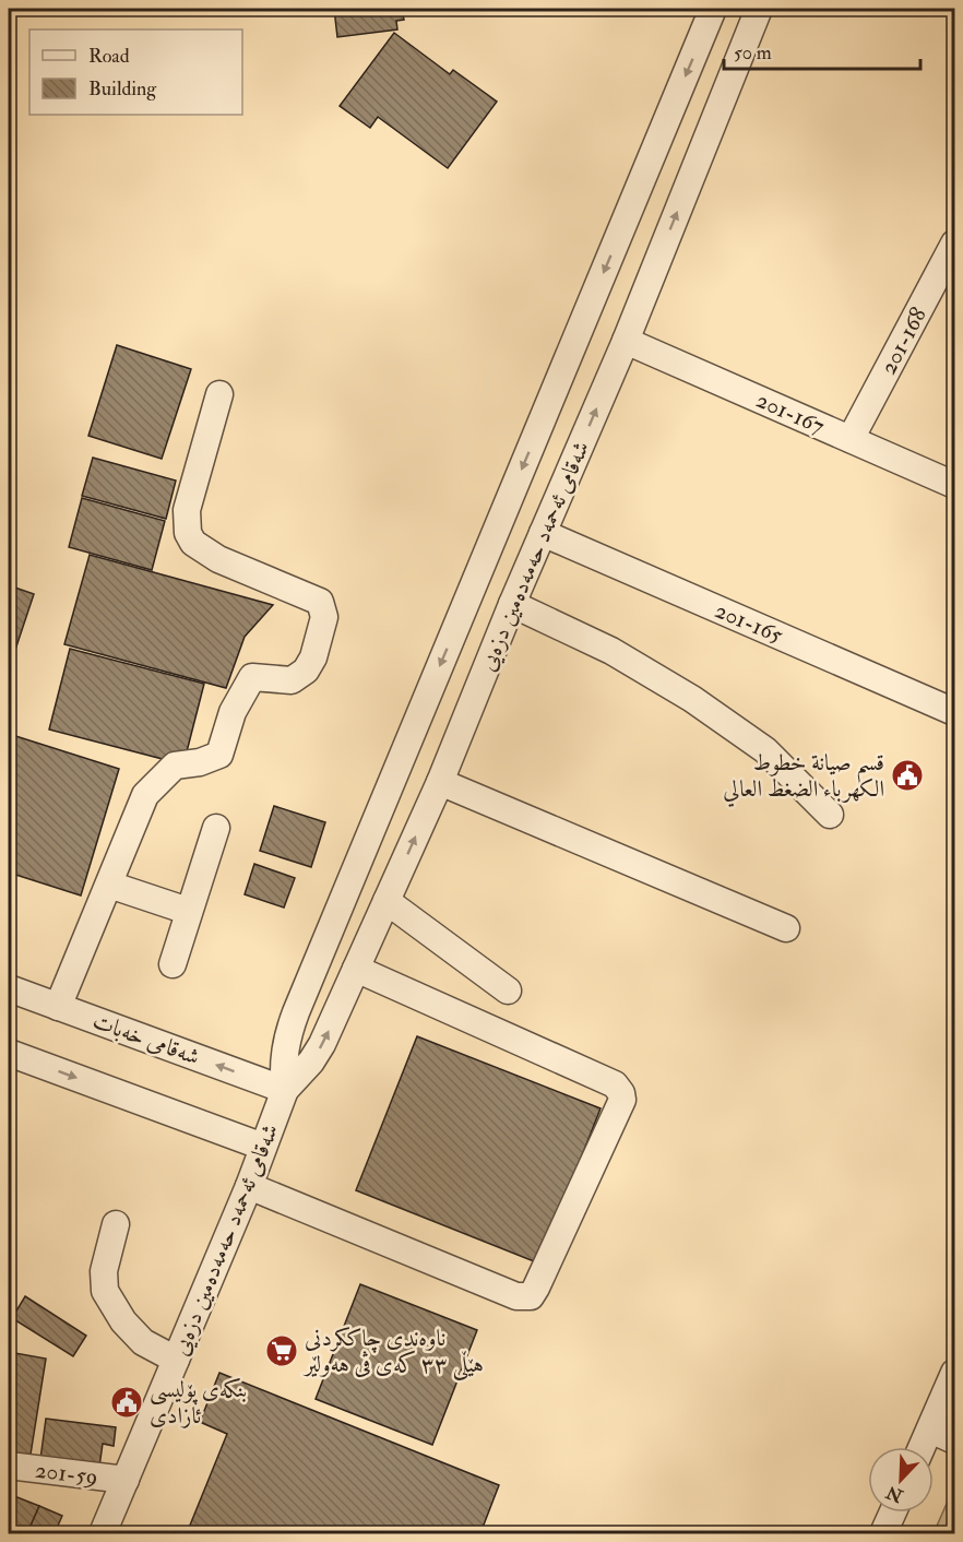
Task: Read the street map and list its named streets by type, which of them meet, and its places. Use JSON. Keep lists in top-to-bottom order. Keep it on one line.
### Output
{"streets":{"street":["201-168","201-167","شەقامی ئەحمەد حەمەدەمین دزەیی","201-165","شەقامی خەبات","201-59"]},"crossings":[["201-168","201-167"],["201-167","شەقامی ئەحمەد حەمەدەمین دزەیی"],["شەقامی ئەحمەد حەمەدەمین دزەیی","201-165"],["شەقامی ئەحمەد حەمەدەمین دزەیی","شەقامی خەبات"],["شەقامی ئەحمەد حەمەدەمین دزەیی","201-59"]],"places":{"public building":["قسم صيانة خطوط الكهرباء الضغط العالي","بنکەی پۆلیسی ئازادی"],"supermarket":["ناوەندی چاککردنی هێڵی ٣٣ کەی ڤی هەولێر"]},"legend":["Road","Building"],"scale_bar":"50 m","north":"bottom left"}
